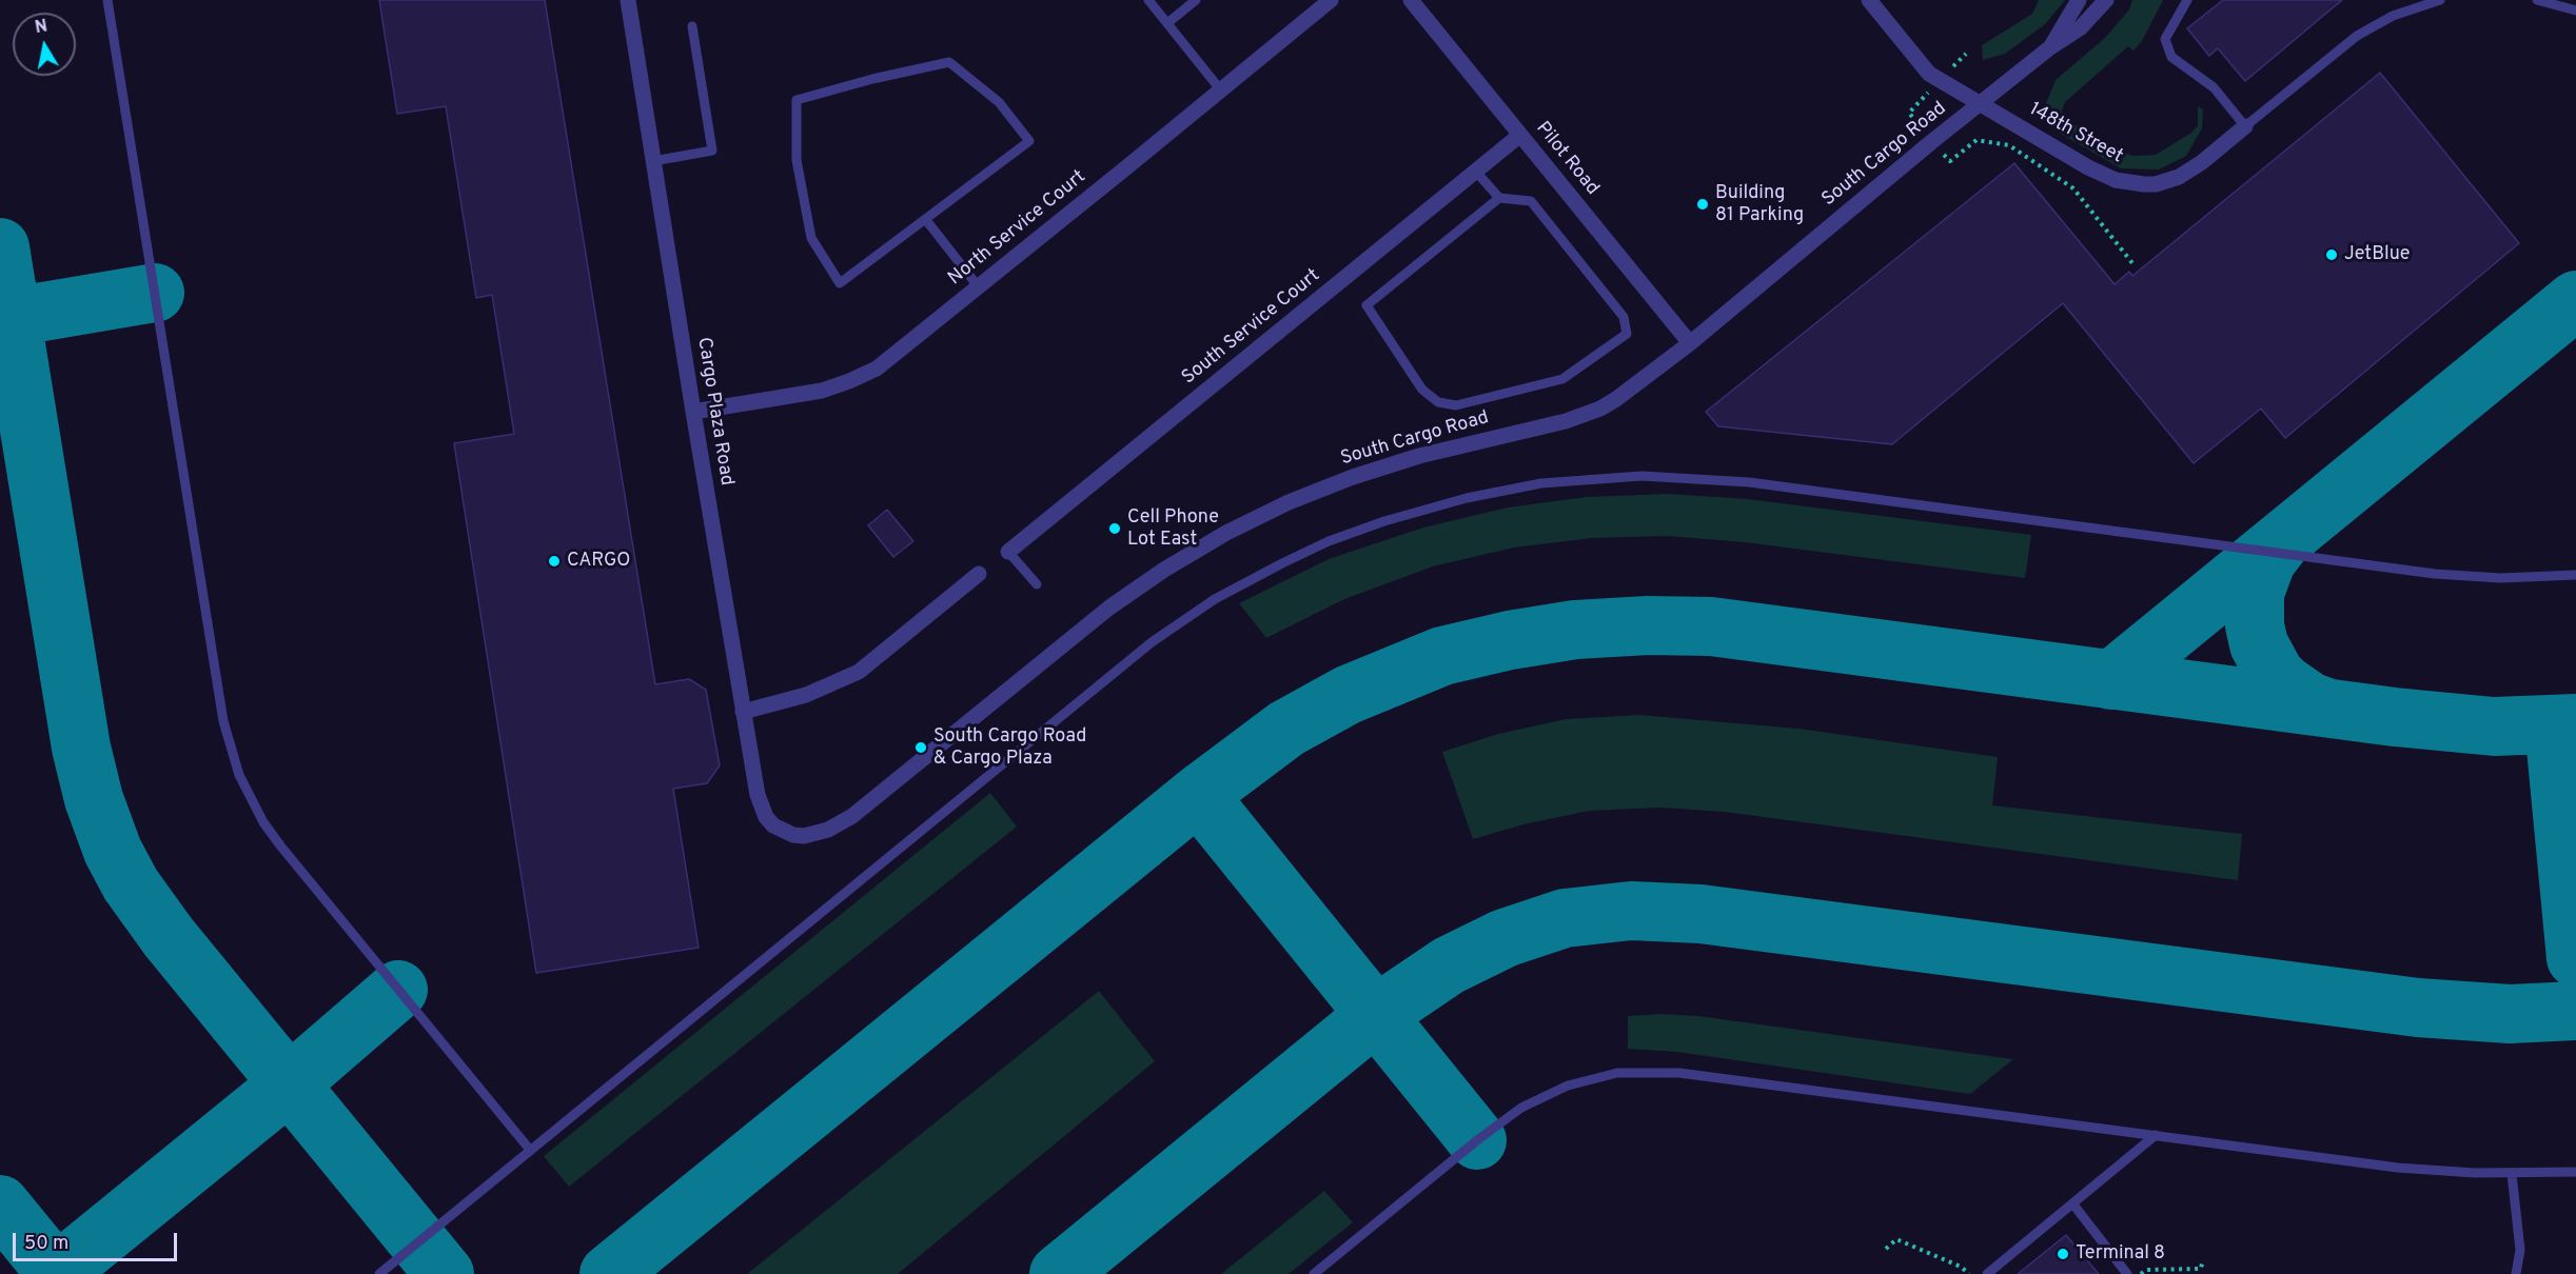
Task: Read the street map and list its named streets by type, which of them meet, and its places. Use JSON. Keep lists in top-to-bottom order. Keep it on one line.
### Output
{"streets":{"street":["148th Street","South Cargo Road","Pilot Road","North Service Court","South Service Court","Cargo Plaza Road"]},"crossings":[["148th Street","South Cargo Road"],["South Cargo Road","Pilot Road"],["South Cargo Road","Cargo Plaza Road"],["Pilot Road","South Service Court"],["North Service Court","Cargo Plaza Road"]],"places":["Building 81 Parking","JetBlue","Cell Phone Lot East","CARGO","South Cargo Road & Cargo Plaza","Terminal 8"],"scale_bar":"50 m","north":"top"}
